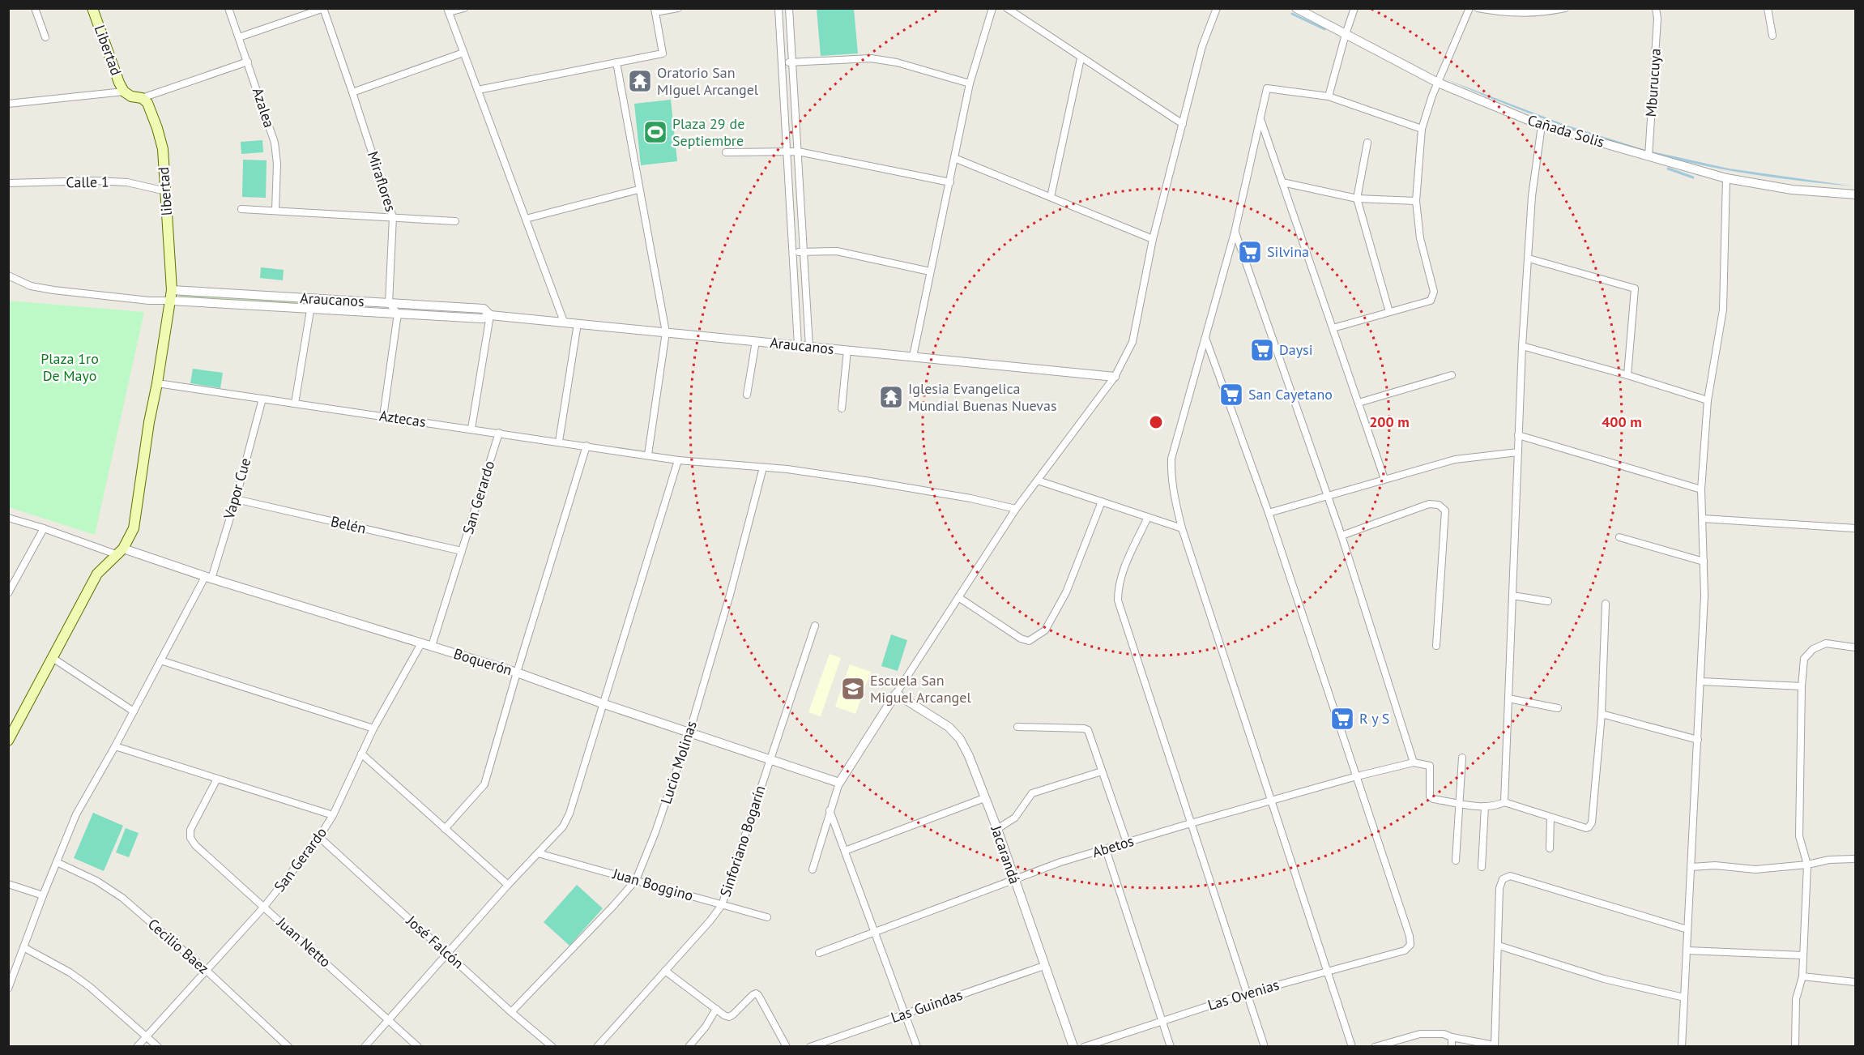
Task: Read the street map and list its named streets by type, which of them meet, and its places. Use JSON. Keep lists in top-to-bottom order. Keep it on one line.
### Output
{"streets":{"main road":["Libertad","libertad"],"street":["Mburucuya","Azalea","Cañada Solis","Miraflores","Calle 1","Araucanos","Aztecas","Vapor Cue","San Gerardo","Belén","Boquerón","Lucio Molinas","Sinforiano Bogarín","Abetos","Jacarandá","Juan Boggino","Juan Netto","José Falcón","Cecilio Baez","Las Ovenias","Las Guindas"]},"crossings":[["Mburucuya","Cañada Solis"],["Miraflores","Araucanos"],["Calle 1","libertad"],["libertad","Araucanos"],["libertad","Aztecas"],["libertad","Boquerón"],["Aztecas","Vapor Cue"],["Aztecas","San Gerardo"],["Aztecas","Lucio Molinas"],["Vapor Cue","Belén"],["Vapor Cue","Boquerón"],["Vapor Cue","Cecilio Baez"],["San Gerardo","Belén"],["San Gerardo","Boquerón"],["San Gerardo","Juan Netto"],["San Gerardo","José Falcón"],["San Gerardo","Cecilio Baez"],["Boquerón","Lucio Molinas"],["Boquerón","Sinforiano Bogarín"],["Lucio Molinas","Juan Boggino"],["Lucio Molinas","José Falcón"],["Sinforiano Bogarín","Juan Boggino"],["Abetos","Jacarandá"],["Abetos","Las Ovenias"],["Jacarandá","Las Guindas"]],"parks":["Plaza 1ro De Mayo"],"places":{"temple":["Oratorio San MIguel Arcangel","Iglesia Evangelica Mundial Buenas Nuevas"],"sports":["Plaza 29 de Septiembre"],"supermarket":["Silvina","Daysi","San Cayetano","R y S"],"school or university":["Escuela San Miguel Arcangel"]},"rings":["200 m","400 m"]}
